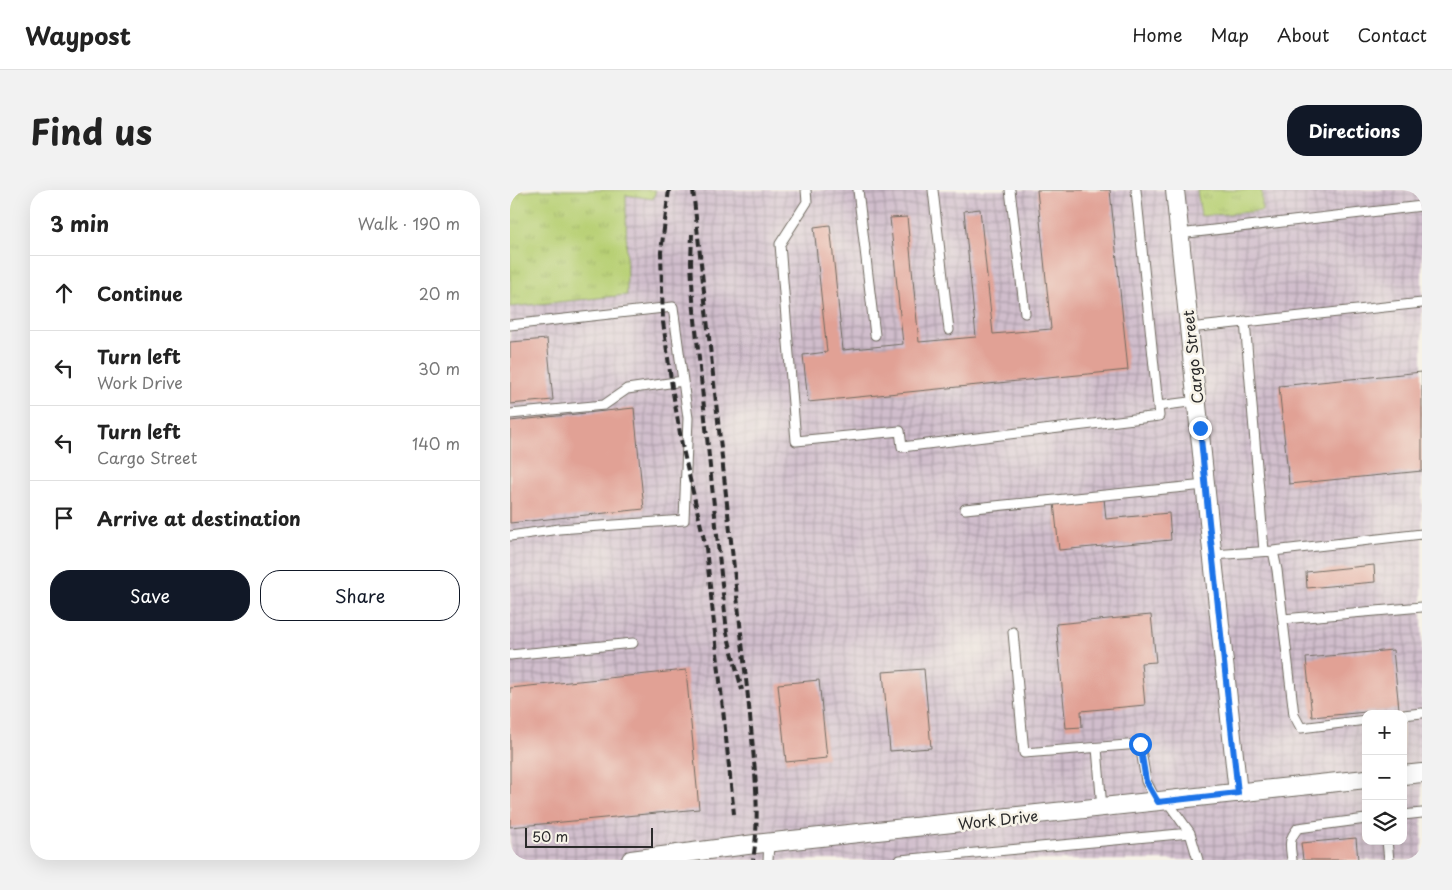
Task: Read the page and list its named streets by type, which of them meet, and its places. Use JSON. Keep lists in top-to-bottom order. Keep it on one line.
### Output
{"streets":{"street":["Cargo Street","Work Drive"]},"crossings":[["Cargo Street","Work Drive"]],"scale_bar":"50 m","page":{"header":"Waypost","nav":["Home","Map","About","Contact"],"title":"Find us","buttons":["Directions",["Save","Share"]],"heading":["3 min","Walk · 190 m"],"list":[["Continue","20 m"],["Turn left","Work Drive","30 m"],["Turn left","Cargo Street","140 m"],"Arrive at destination"],"map_buttons":["+","−"],"scale":"50 m"}}
